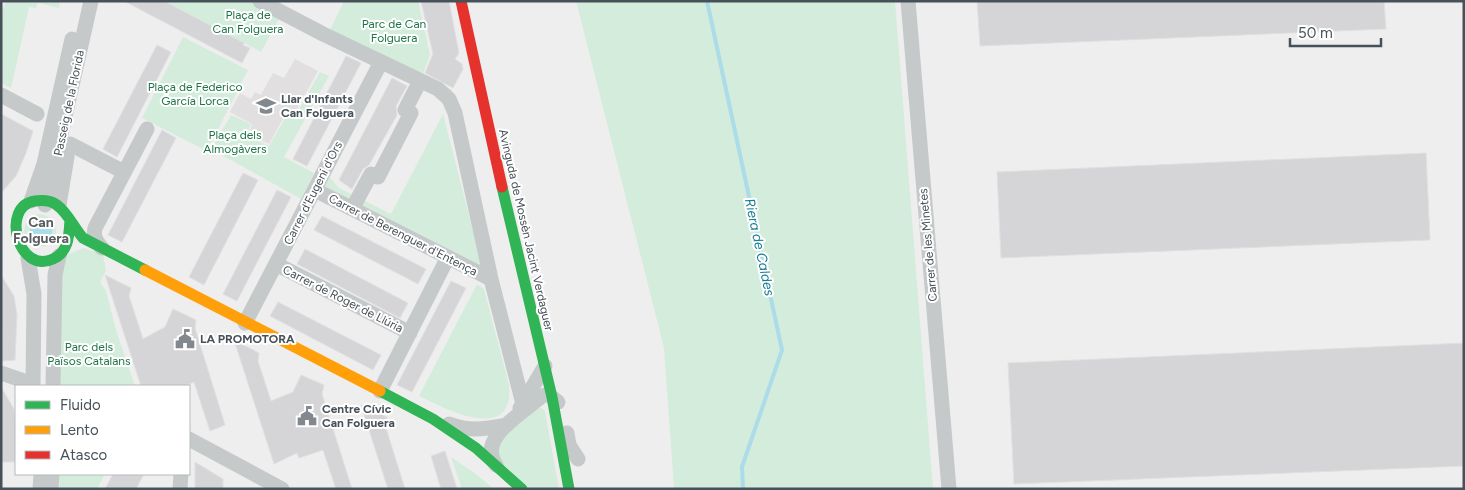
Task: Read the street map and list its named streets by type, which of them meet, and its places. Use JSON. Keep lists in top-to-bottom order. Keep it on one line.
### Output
{"streets":{"street":["Passeig de la Florida","Carrer d'Eugeni d'Ors","Avinguda de Mossèn Jacint Verdaguer","Carrer de Berenguer d'Entença","Carrer de les Minetes","Carrer de Roger de Llúria"]},"crossings":[["Carrer d'Eugeni d'Ors","Carrer de Berenguer d'Entença"],["Carrer d'Eugeni d'Ors","Carrer de Roger de Llúria"]],"districts":["Can Folguera"],"water":["Riera de Caldes"],"parks":["Plaça de Can Folguera","Parc de Can Folguera","Plaça de Federico García Lorca","Plaça dels Almogàvers","Parc dels Països Catalans"],"places":{"school or university":["Llar d'Infants Can Folguera"],"public building":["LA PROMOTORA","Centre Cívic Can Folguera"]},"legend":["Fluido","Lento","Atasco"],"scale_bar":"50 m"}
